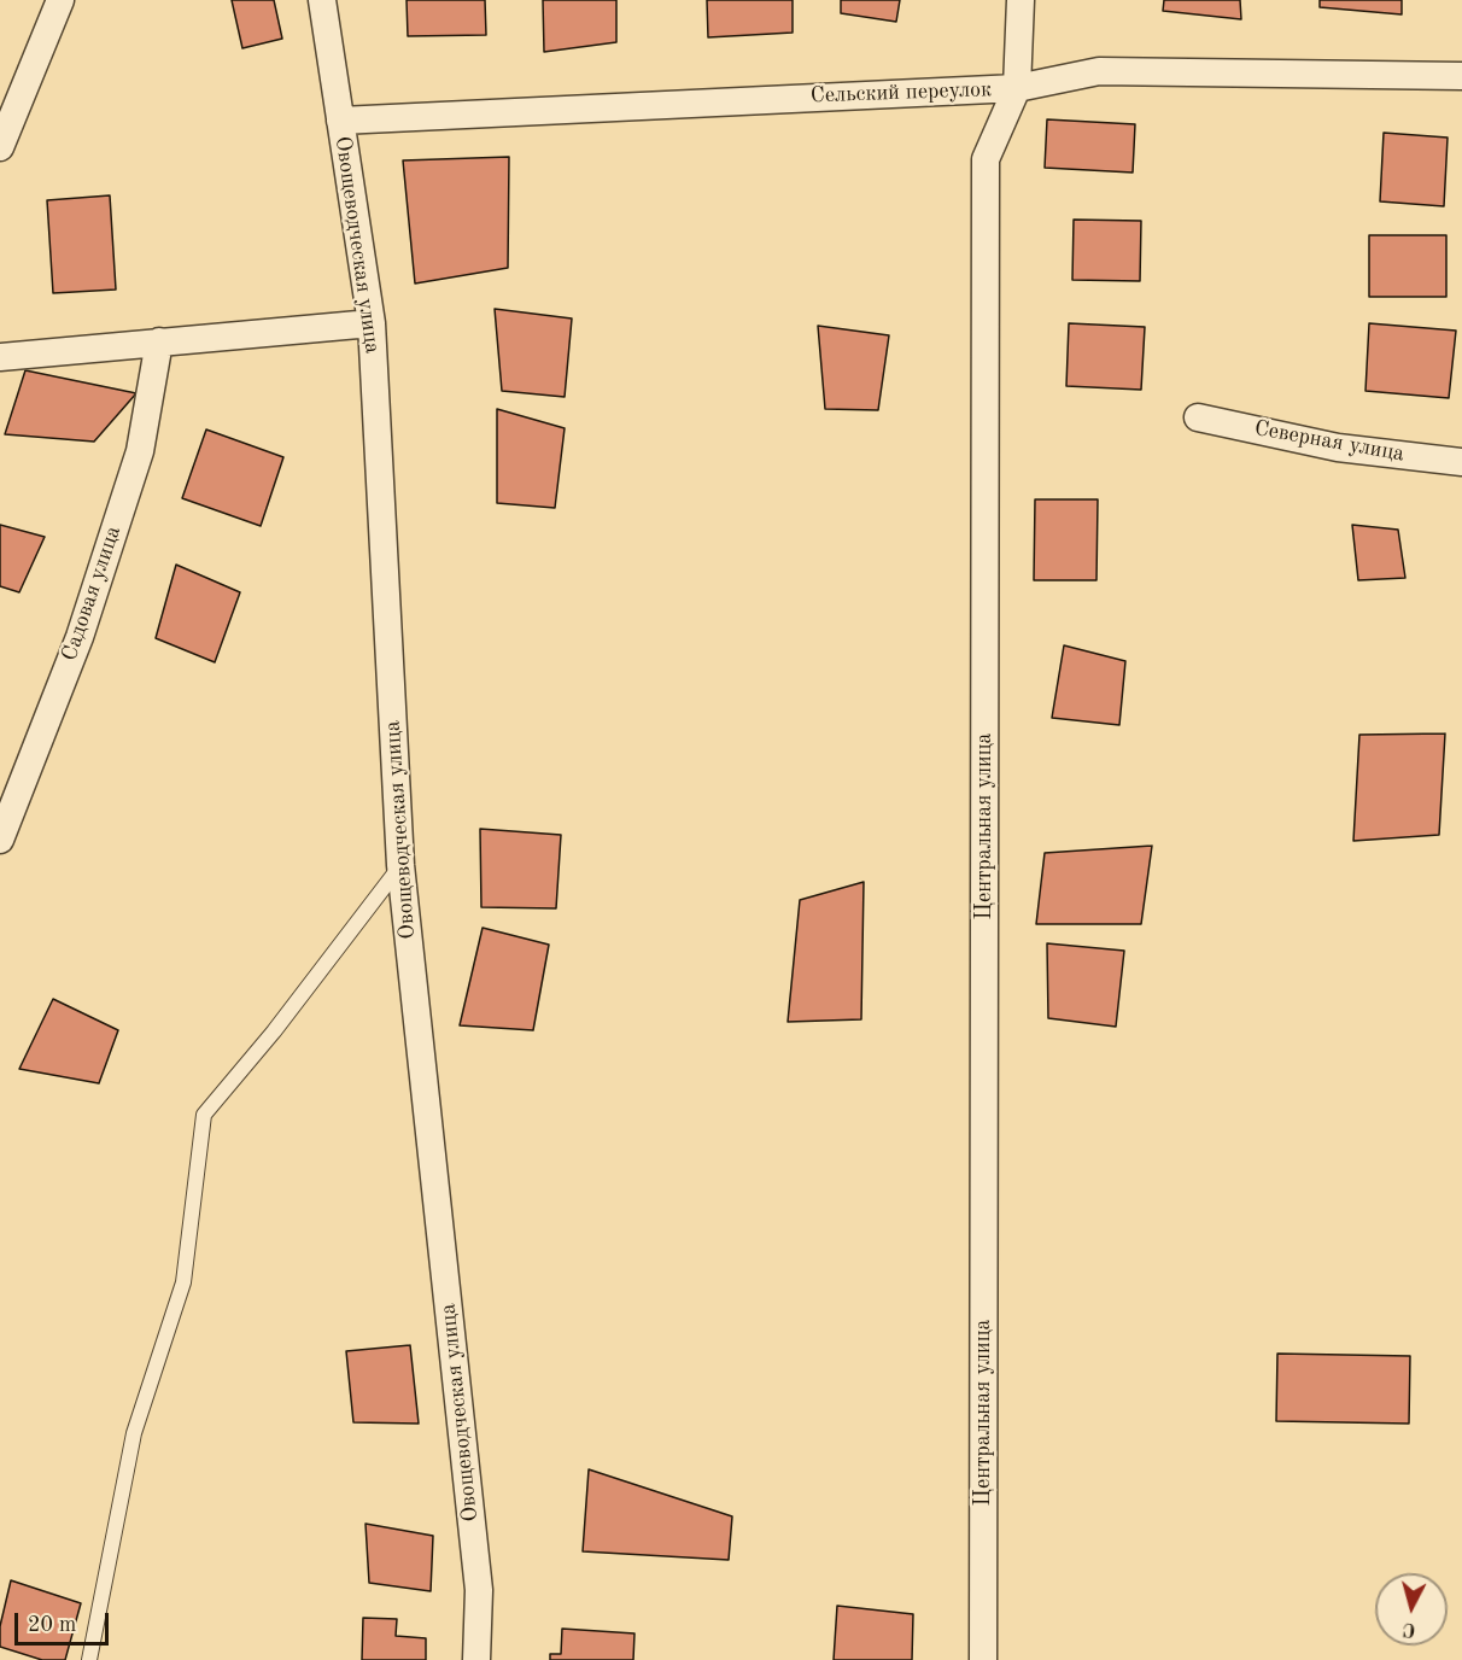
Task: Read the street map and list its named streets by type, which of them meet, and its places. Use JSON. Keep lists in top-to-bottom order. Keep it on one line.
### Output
{"streets":{"street":["Сельский переулок","Овощеводческая улица","Северная улица","Садовая улица","Центральная улица"]},"crossings":[["Сельский переулок","Овощеводческая улица"],["Сельский переулок","Центральная улица"]],"scale_bar":"20 m","north":"bottom"}
